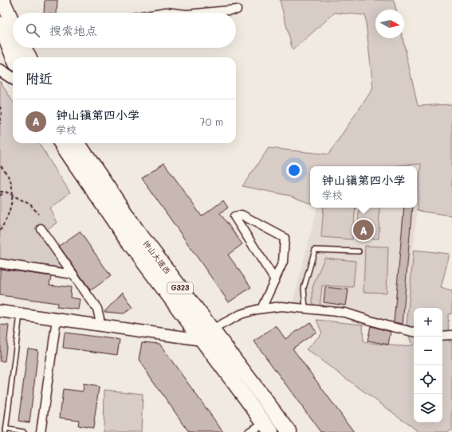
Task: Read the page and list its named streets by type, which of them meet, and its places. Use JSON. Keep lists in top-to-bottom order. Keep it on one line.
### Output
{"streets":{"highway":["钟山大道西","G323"]},"north":"right","page":{"search":"搜索地点","heading":"附近","list":[{"mark":"A","name":"钟山镇第四小学","note":"学校","value":"70 m"}],"popup":["钟山镇第四小学","学校"],"pins":"A","map_buttons":["+","−"]}}
